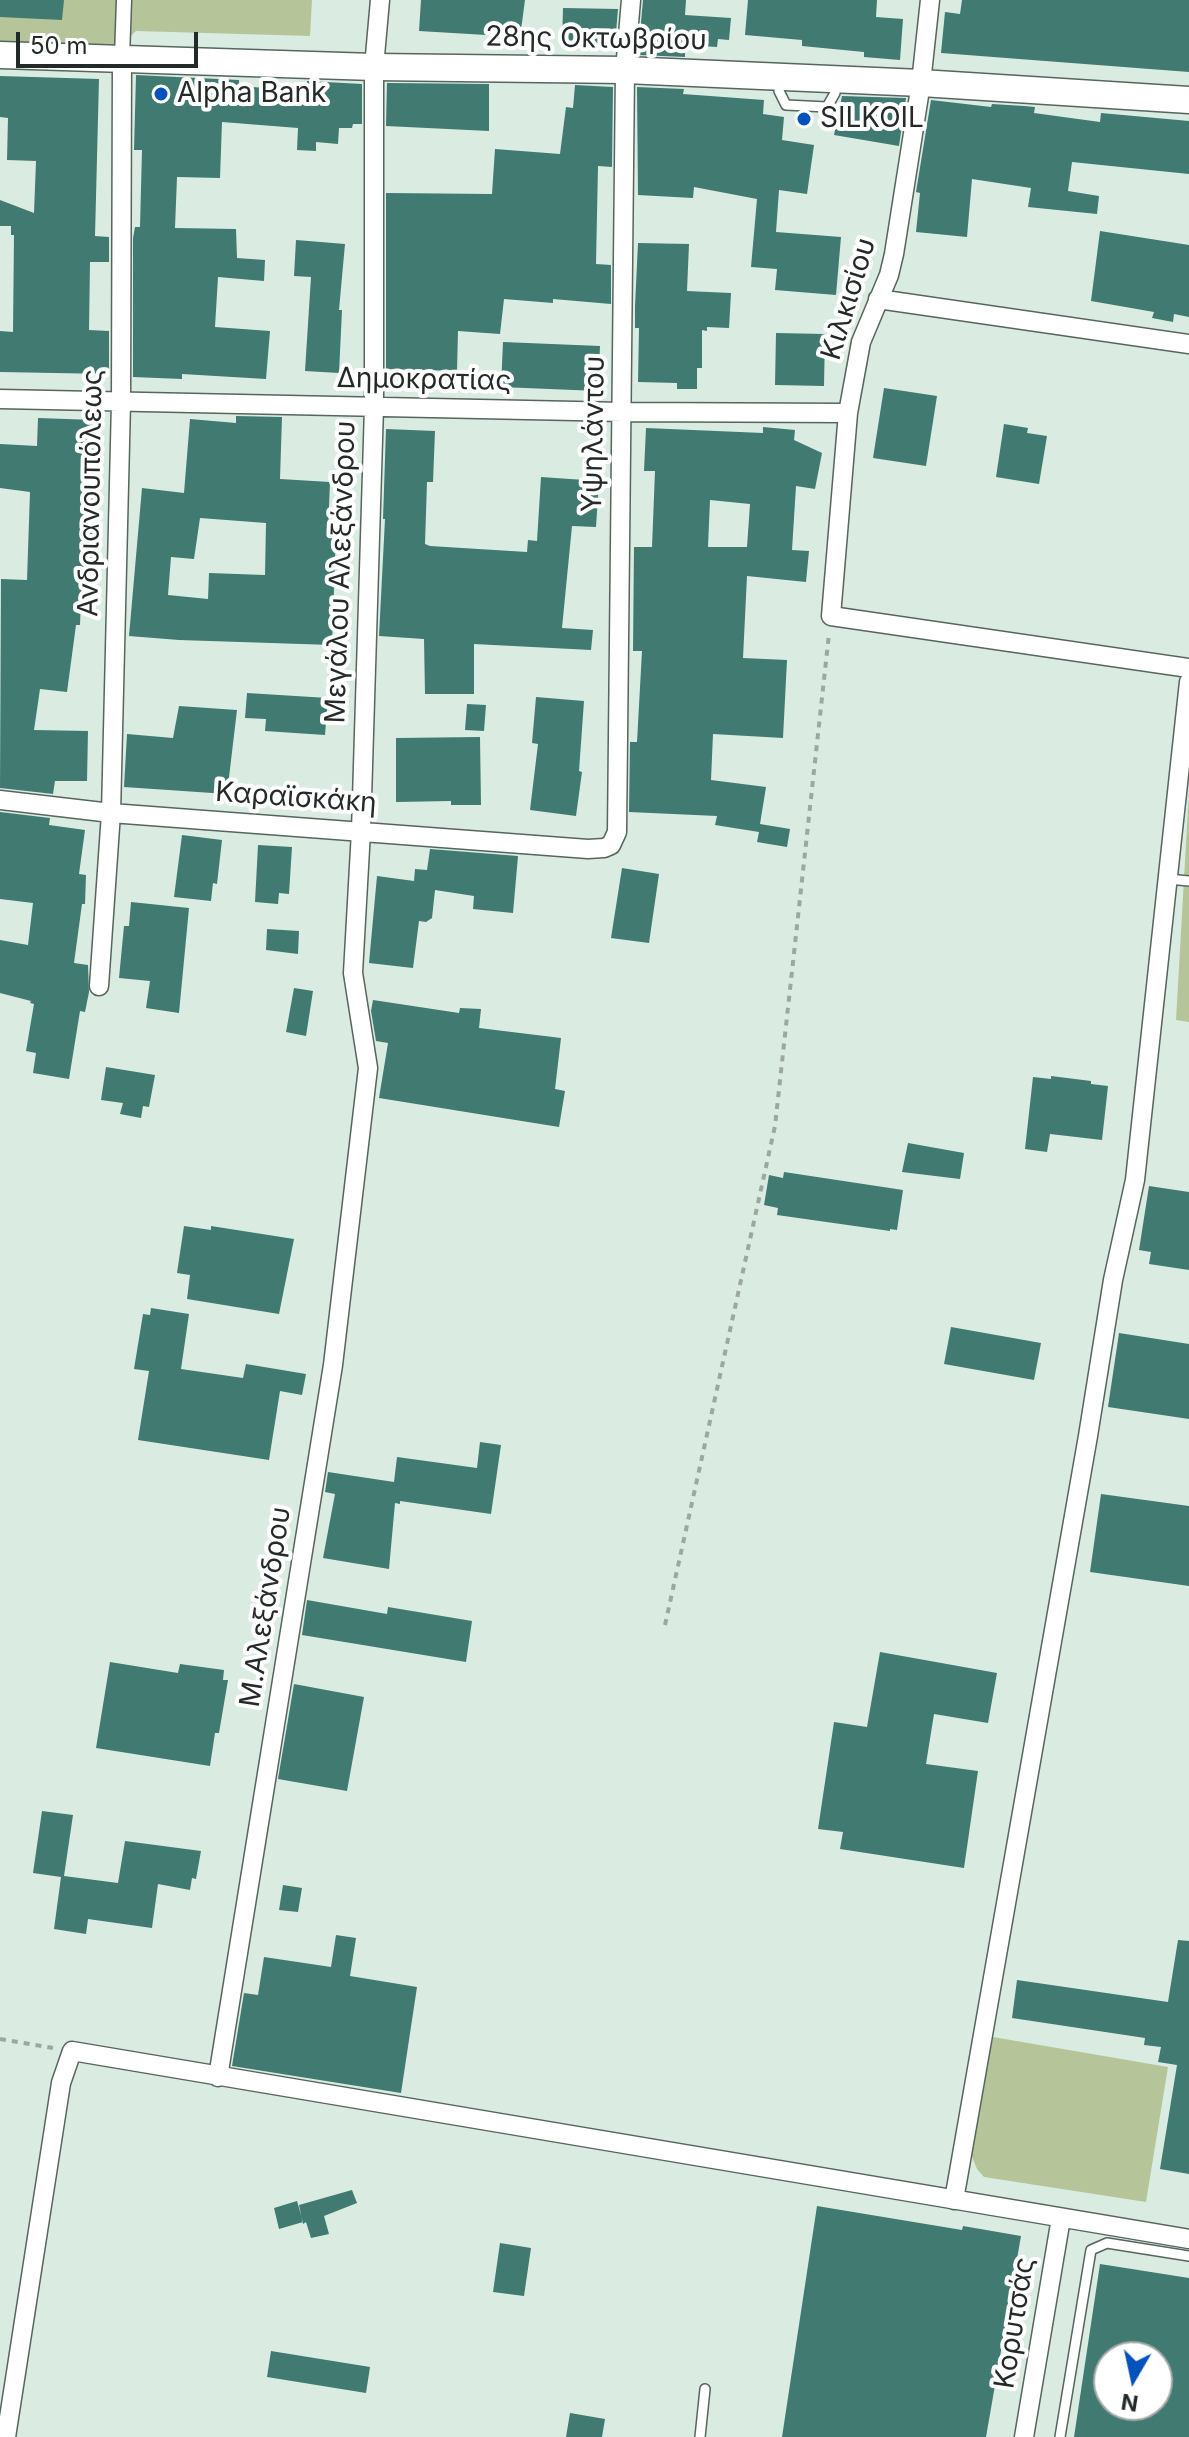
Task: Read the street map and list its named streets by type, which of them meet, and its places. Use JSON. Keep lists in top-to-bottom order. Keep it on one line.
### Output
{"streets":{"main road":["28ης Οκτωβρίου"],"street":["Κιλκισίου","Δημοκρατίας","Υψηλάντου","Ανδριανουπόλεως","Μεγάλου Αλεξάνδρου","Καραϊσκάκη","Μ.Αλεξάνδρου","Κορυτσάς"]},"crossings":[["28ης Οκτωβρίου","Κιλκισίου"],["28ης Οκτωβρίου","Υψηλάντου"],["28ης Οκτωβρίου","Ανδριανουπόλεως"],["28ης Οκτωβρίου","Μεγάλου Αλεξάνδρου"],["Κιλκισίου","Δημοκρατίας"],["Δημοκρατίας","Υψηλάντου"],["Δημοκρατίας","Ανδριανουπόλεως"],["Δημοκρατίας","Μεγάλου Αλεξάνδρου"],["Υψηλάντου","Καραϊσκάκη"],["Ανδριανουπόλεως","Καραϊσκάκη"],["Μεγάλου Αλεξάνδρου","Καραϊσκάκη"],["Μεγάλου Αλεξάνδρου","Μ.Αλεξάνδρου"]],"places":["Alpha Bank","SILKOIL"],"scale_bar":"50 m","north":"bottom"}
